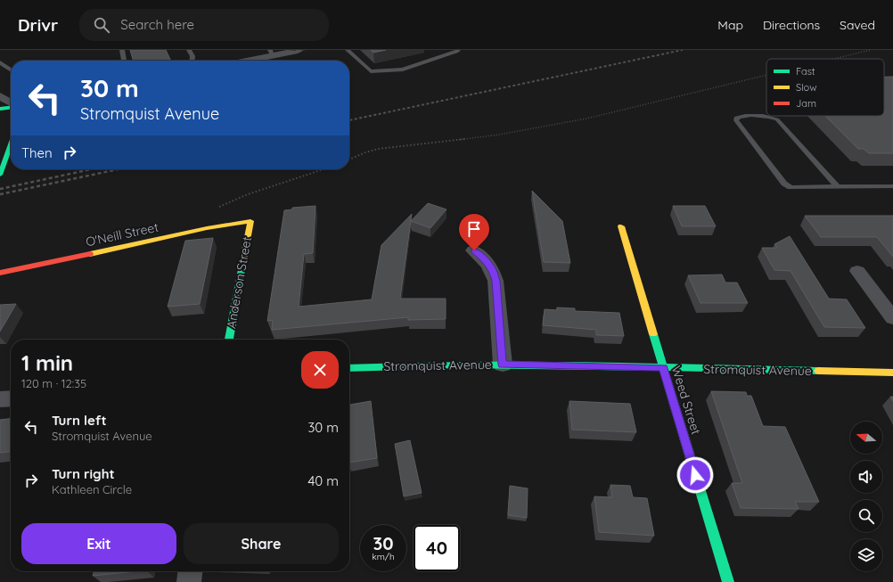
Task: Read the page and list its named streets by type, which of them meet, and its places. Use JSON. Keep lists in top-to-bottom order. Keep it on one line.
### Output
{"streets":{"street":["O'Neill Street","Anderson Street","Stromquist Avenue","Weed Street"]},"crossings":[["O'Neill Street","Anderson Street"],["Stromquist Avenue","Weed Street"]],"legend":["Fast","Slow","Jam"],"north":"left","page":{"header":"Drivr","search":"Search here","nav":["Map","Directions","Saved"],"turn":["30 m","Stromquist Avenue"],"then":"Then","heading":["1 min","120 m · 12:35"],"list":[{"name":"Turn left","note":"Stromquist Avenue","value":"30 m"},{"name":"Turn right","note":"Kathleen Circle","value":"40 m"}],"buttons":["Exit","Share"],"speed":"30 km/h","limit":"40"}}
